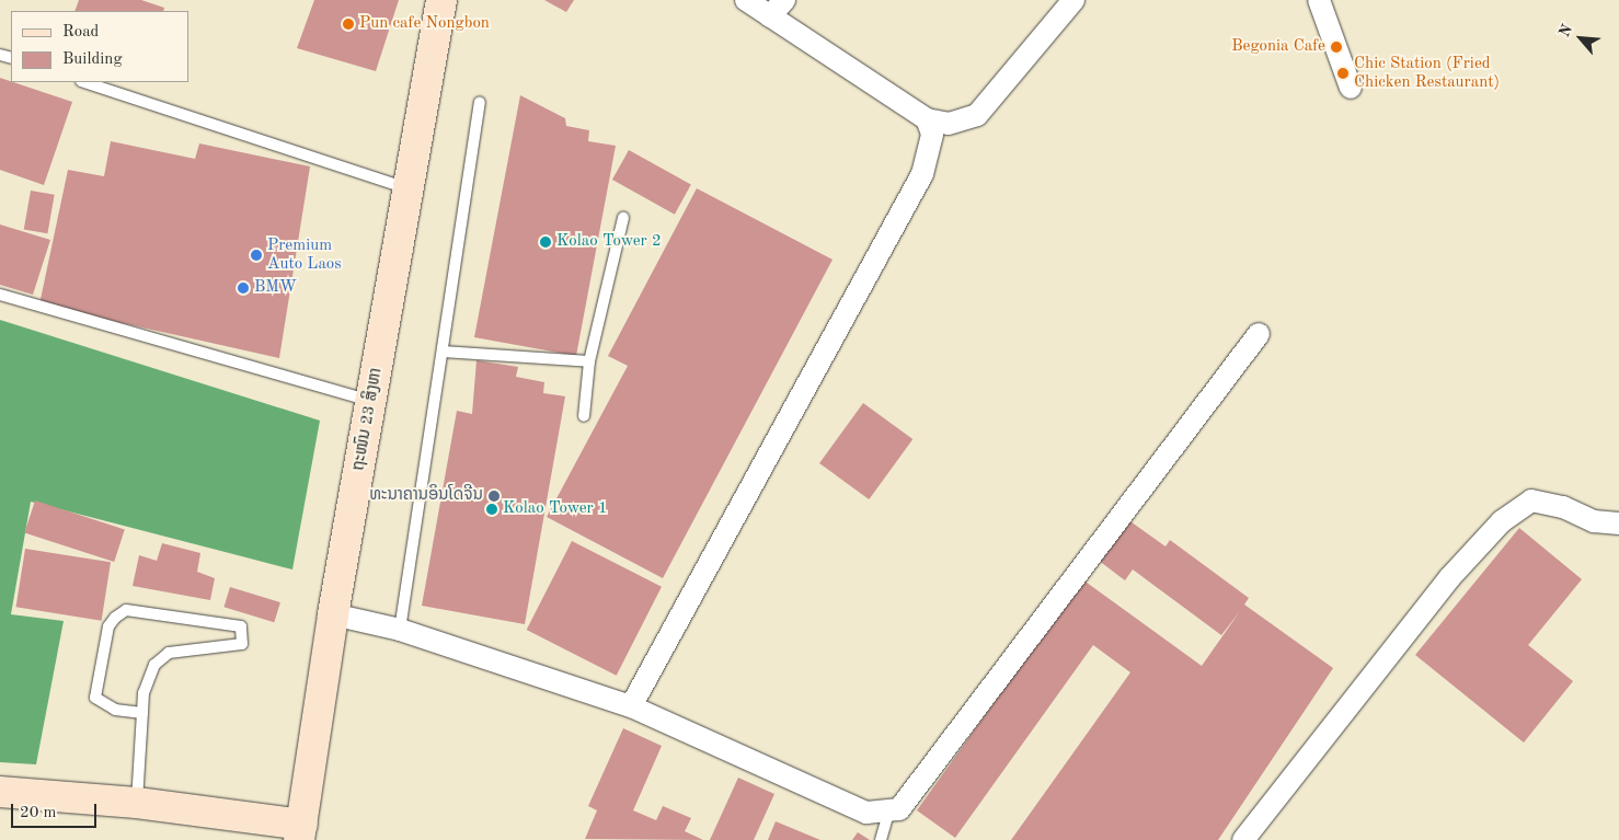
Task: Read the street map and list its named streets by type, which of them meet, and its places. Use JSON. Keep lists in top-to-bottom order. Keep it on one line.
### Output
{"streets":{"main road":["ຖະໜົນ 23 ສິງຫາ"]},"places":["Pun cafe Nongbon","Begonia Cafe","Chic Station (Fried Chicken Restaurant)","Kolao Tower 2","Premium Auto Laos","BMW","ທະນາຄານອິນໂດຈີນ","Kolao Tower 1"],"legend":["Road","Building"],"scale_bar":"20 m","north":"top left"}
